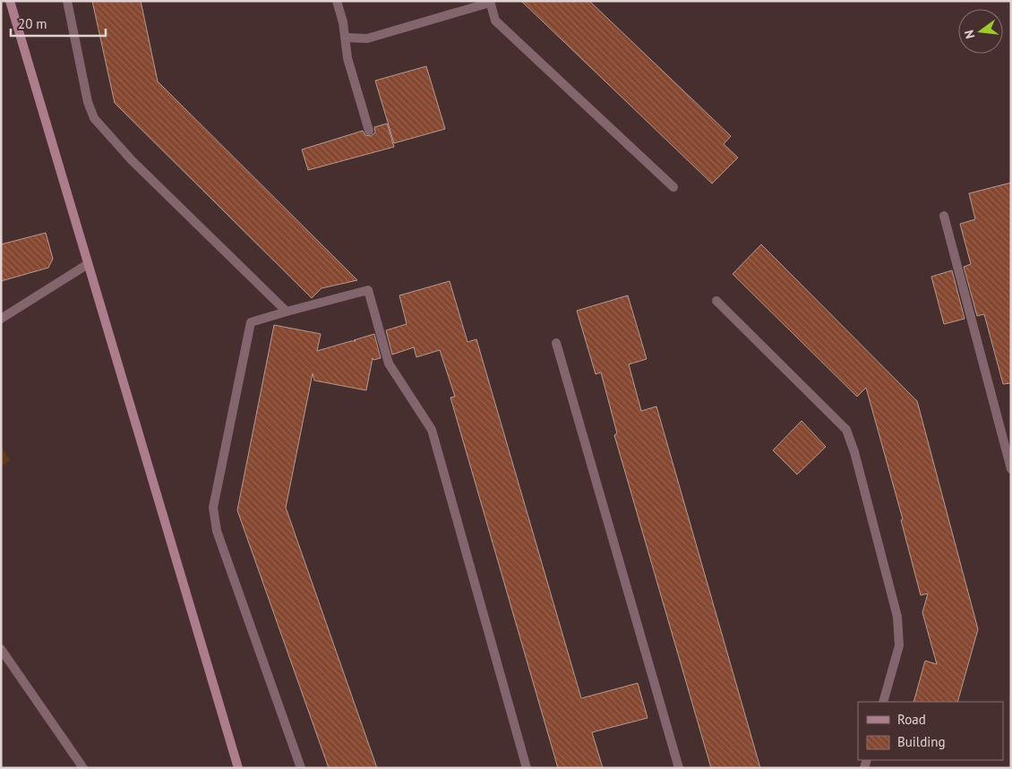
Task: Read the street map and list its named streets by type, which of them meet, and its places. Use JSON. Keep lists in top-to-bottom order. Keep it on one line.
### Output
{"legend":["Road","Building"],"scale_bar":"20 m","north":"left"}
